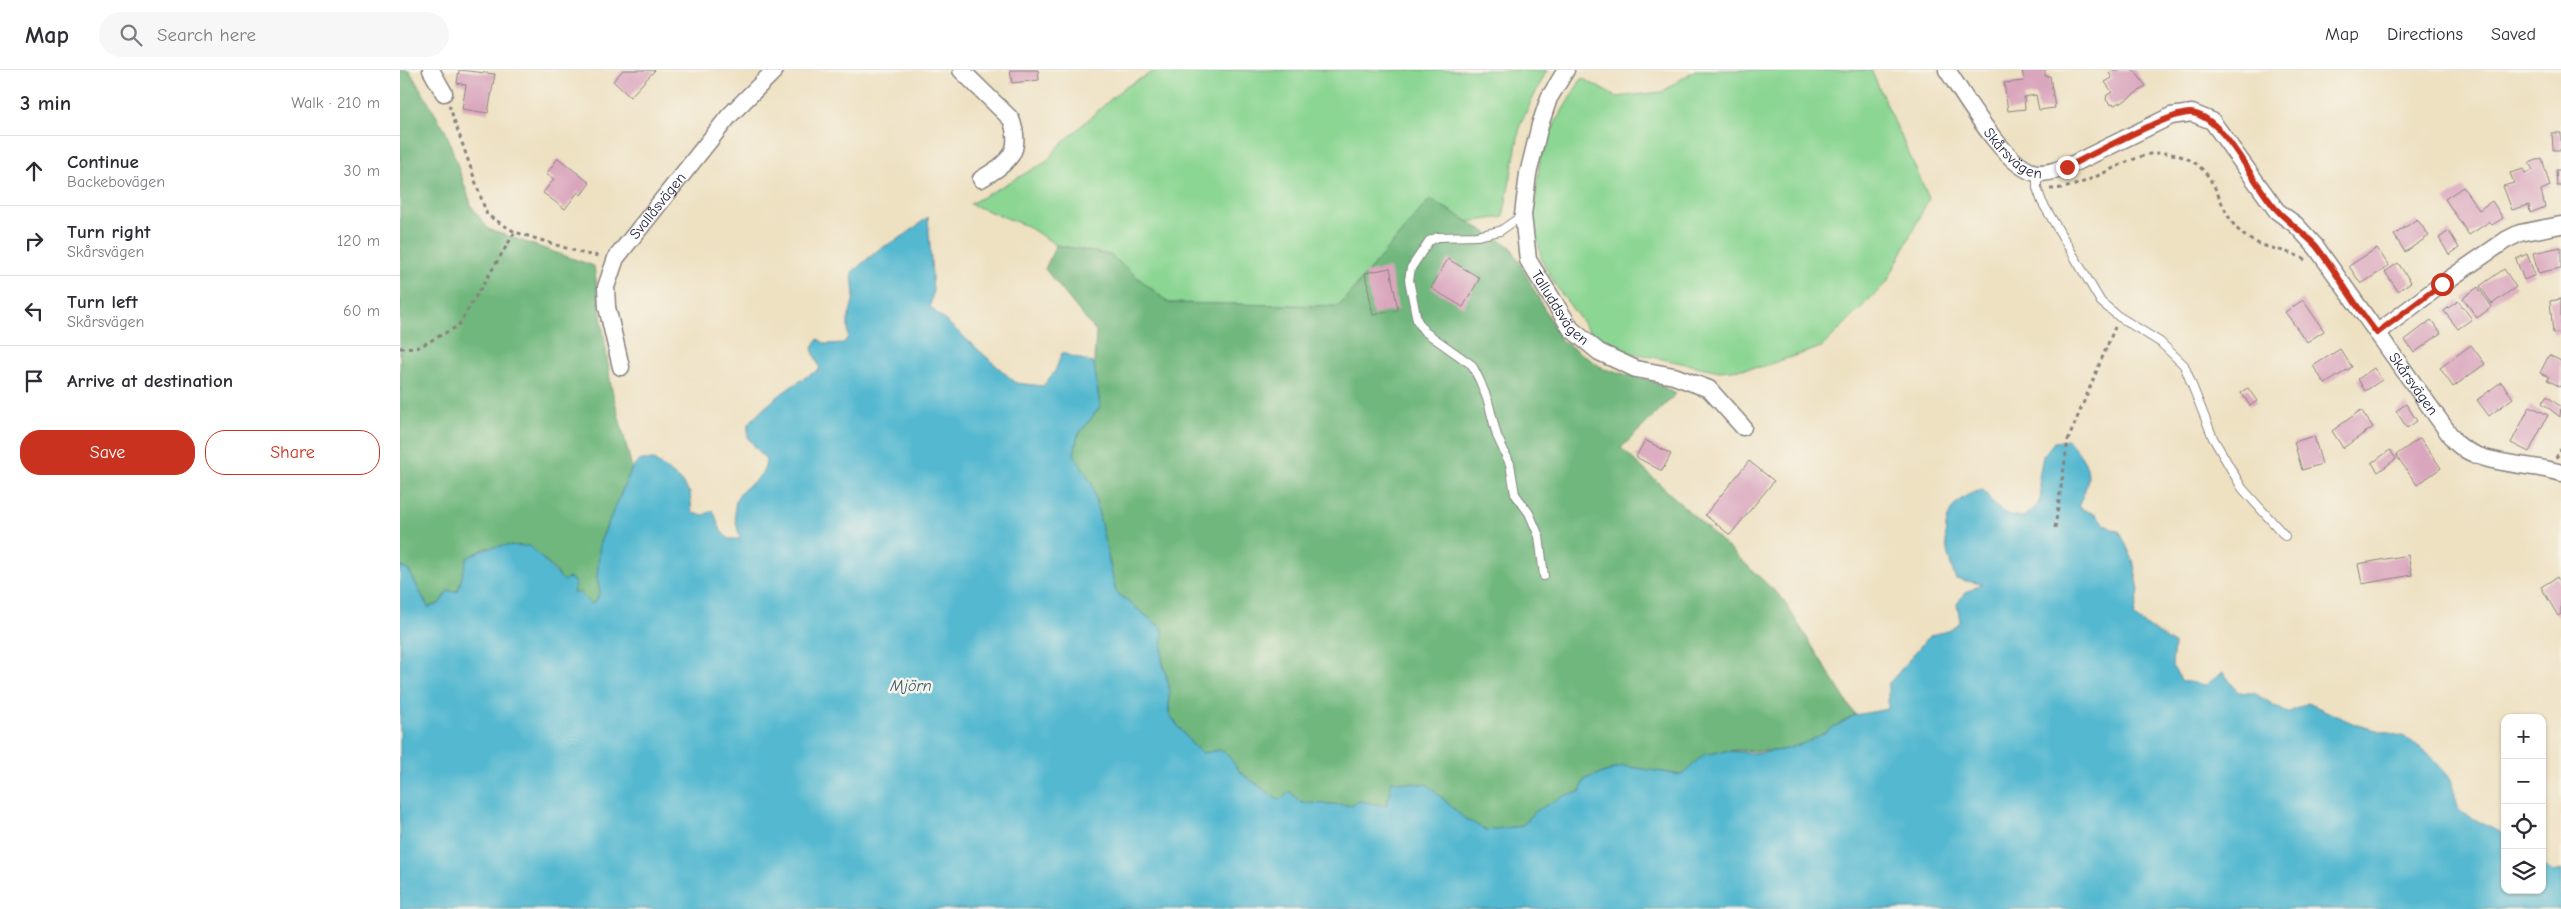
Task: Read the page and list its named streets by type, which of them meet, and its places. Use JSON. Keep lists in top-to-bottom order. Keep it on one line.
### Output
{"streets":{"street":["Skårsvägen","Svallåsvägen","Talluddsvägen"]},"water":["Mjörn"],"page":{"header":"Map","search":"Search here","nav":["Map","Directions","Saved"],"heading":["3 min","Walk · 210 m"],"list":[["Continue","Backebovägen","30 m"],["Turn right","Skårsvägen","120 m"],["Turn left","Skårsvägen","60 m"],"Arrive at destination"],"buttons":["Save","Share"],"map_buttons":["+","−"]}}
